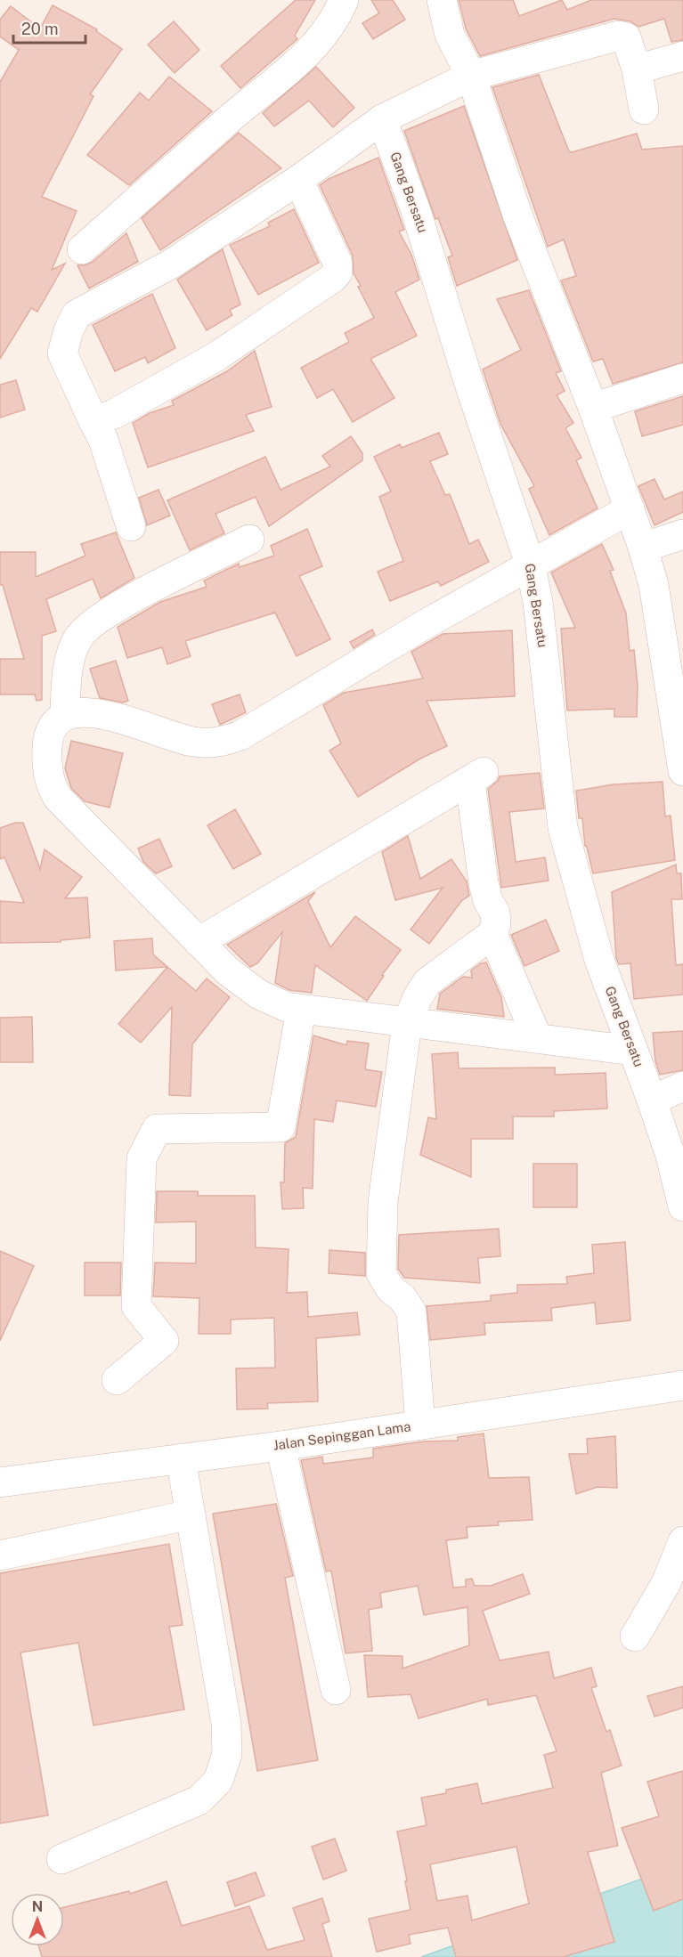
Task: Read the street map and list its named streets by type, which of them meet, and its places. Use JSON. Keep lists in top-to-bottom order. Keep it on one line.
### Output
{"streets":{"street":["Gang Bersatu","Jalan Sepinggan Lama"]},"scale_bar":"20 m","north":"top"}
